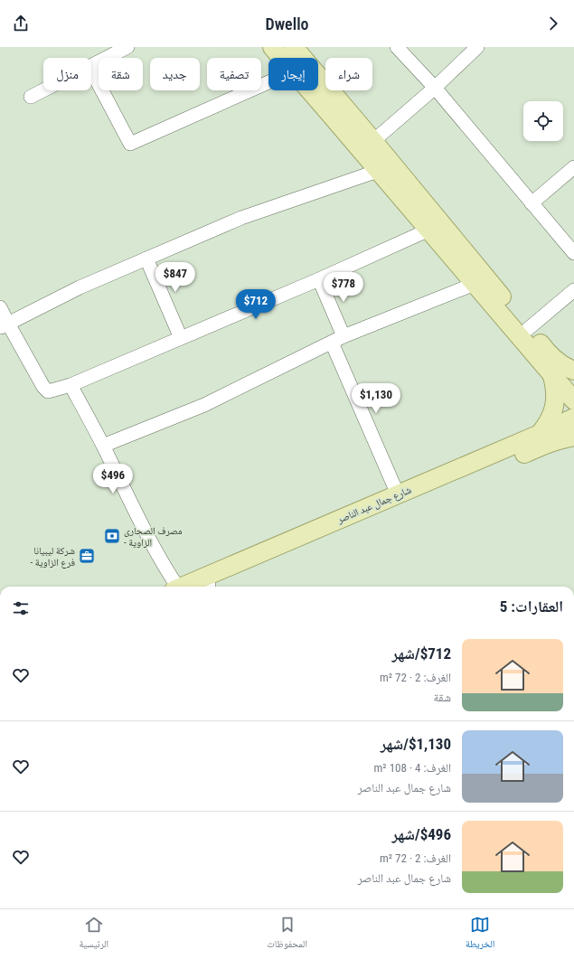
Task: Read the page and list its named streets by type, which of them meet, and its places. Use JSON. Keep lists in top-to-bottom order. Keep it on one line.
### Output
{"streets":{"main road":["شارع جمال عبد الناصر"]},"places":{"bank":["مصرف الصحارى - الزاوية"],"office":["شركة ليبيانا - فرع الزاوية"]},"page":{"header":"Dwello","chip":["شراء","إيجار","تصفية","جديد","شقة","منزل"],"price":["$847","$778","$712","$1,130","$496"],"heading":"العقارات: 5","list":[{"name":"$712/شهر","note":"الغرف: 2 · 72 m² · شقة"},{"name":"$1,130/شهر","note":"الغرف: 4 · 108 m² · شارع جمال عبد الناصر"},{"name":"$496/شهر","note":"الغرف: 2 · 72 m² · شارع جمال عبد الناصر"}],"tabs":["الخريطة","المحفوظات","الرئيسية"]}}
